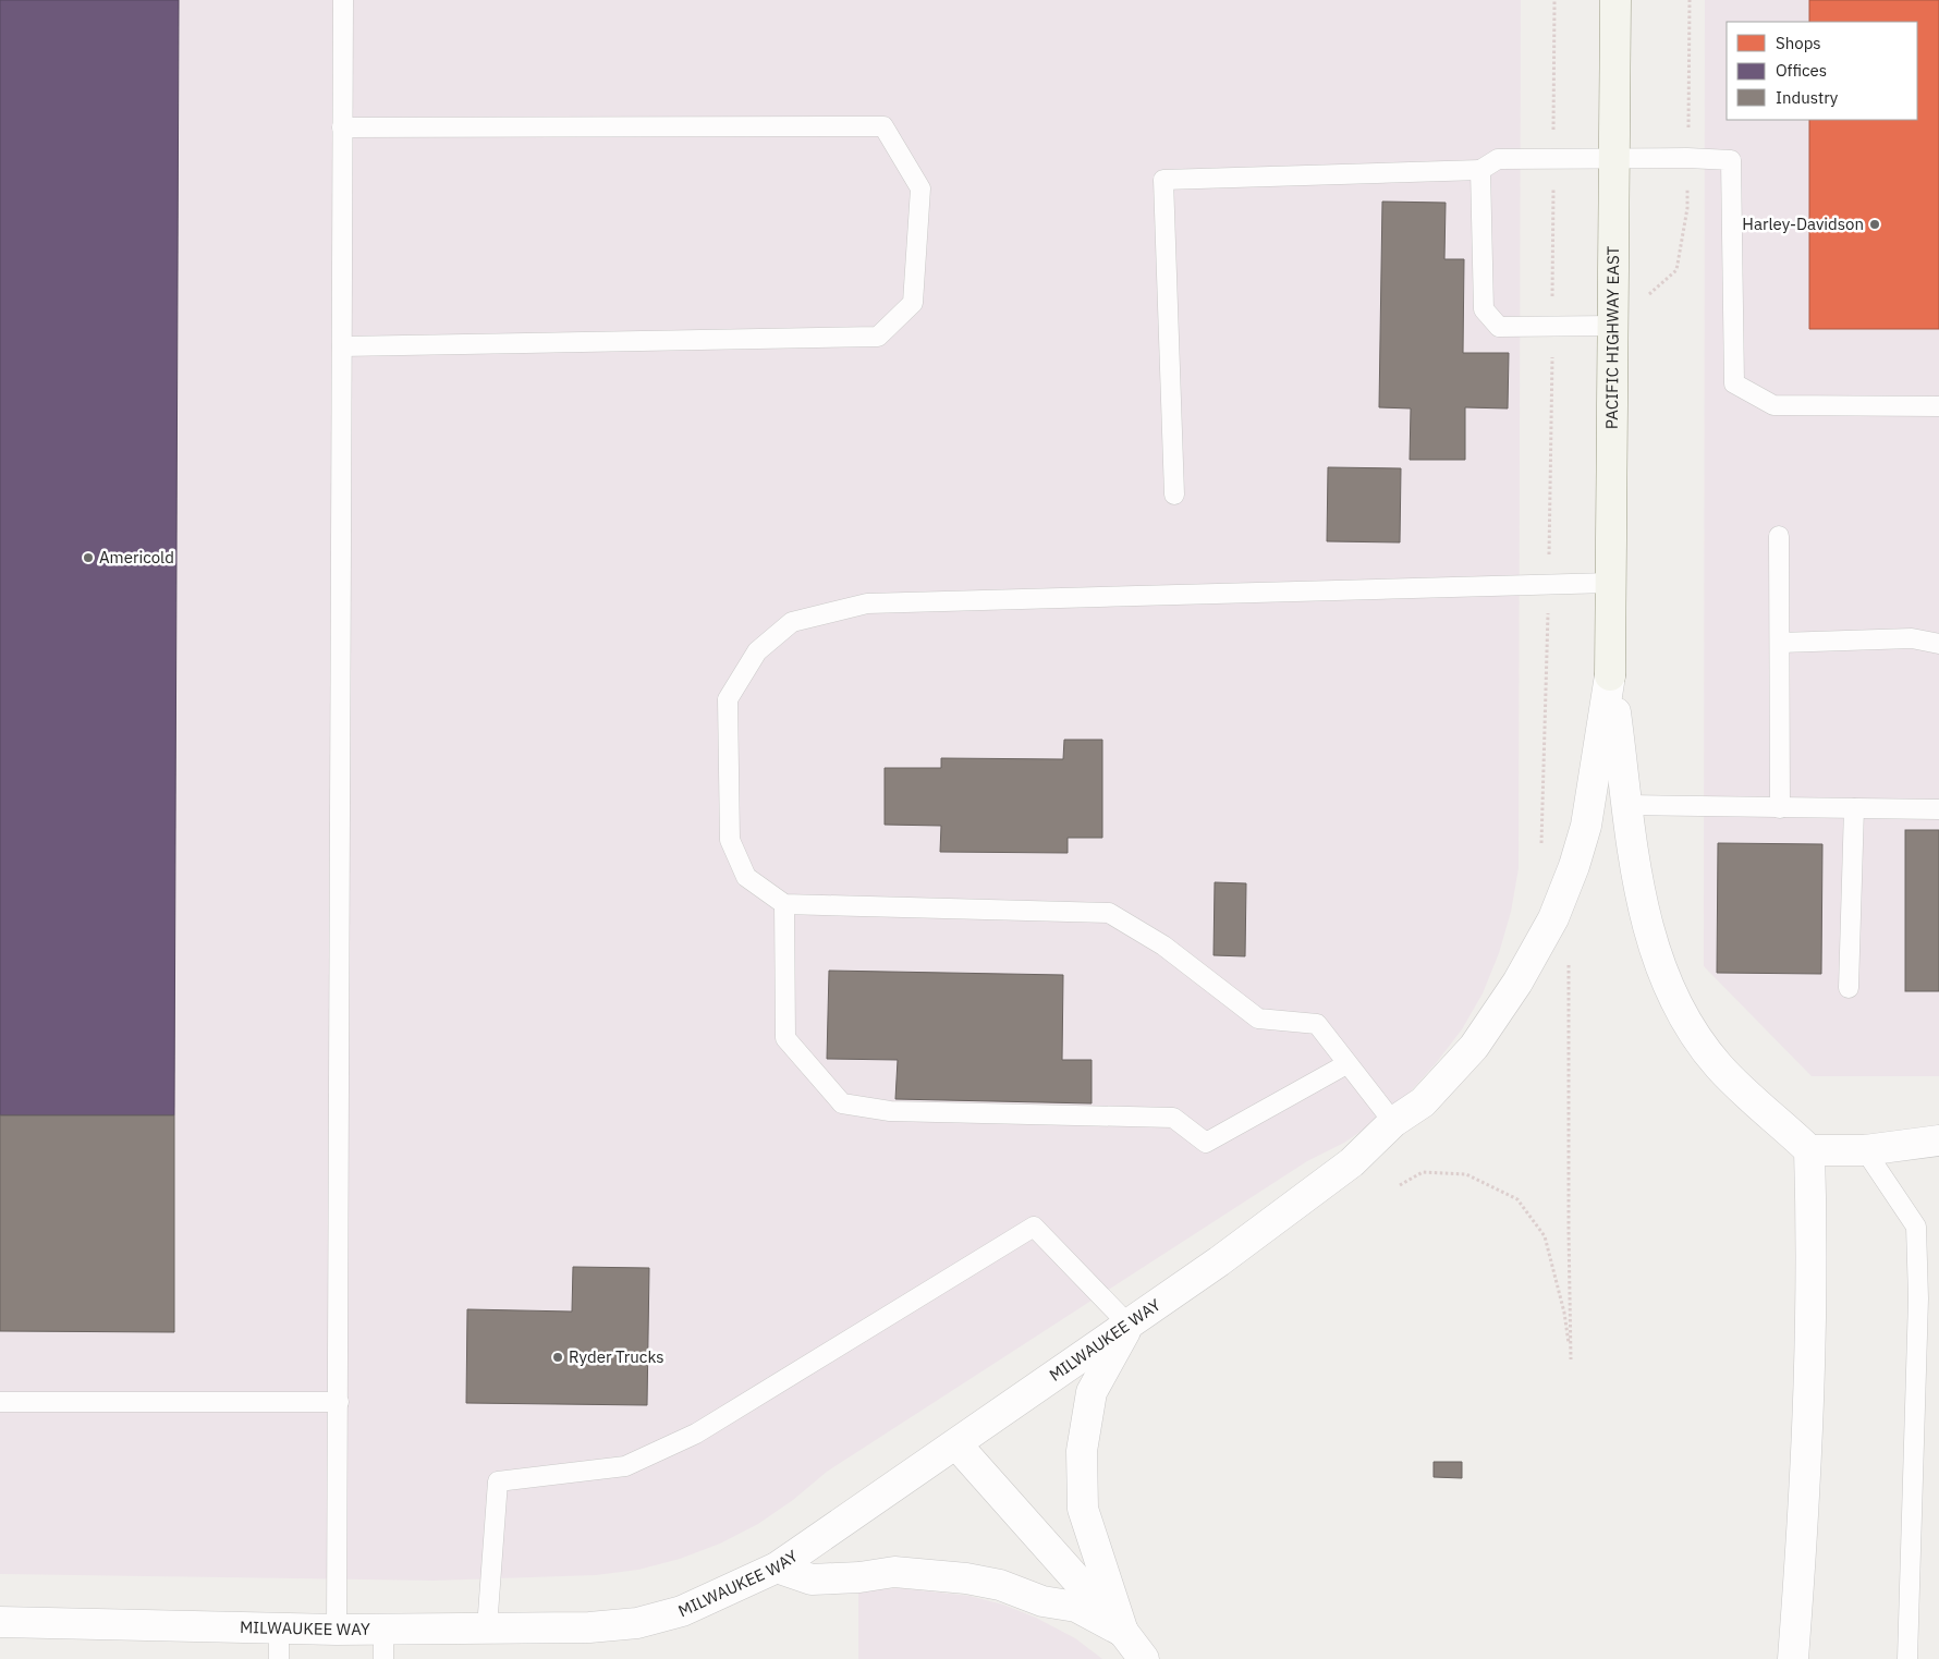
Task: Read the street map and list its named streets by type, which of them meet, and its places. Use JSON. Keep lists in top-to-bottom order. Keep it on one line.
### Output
{"streets":{"main road":["PACIFIC HIGHWAY EAST"],"street":["MILWAUKEE WAY"]},"crossings":[["PACIFIC HIGHWAY EAST","MILWAUKEE WAY"]],"places":["Harley-Davidson","Americold","Ryder Trucks"],"legend":["Shops","Offices","Industry"]}
